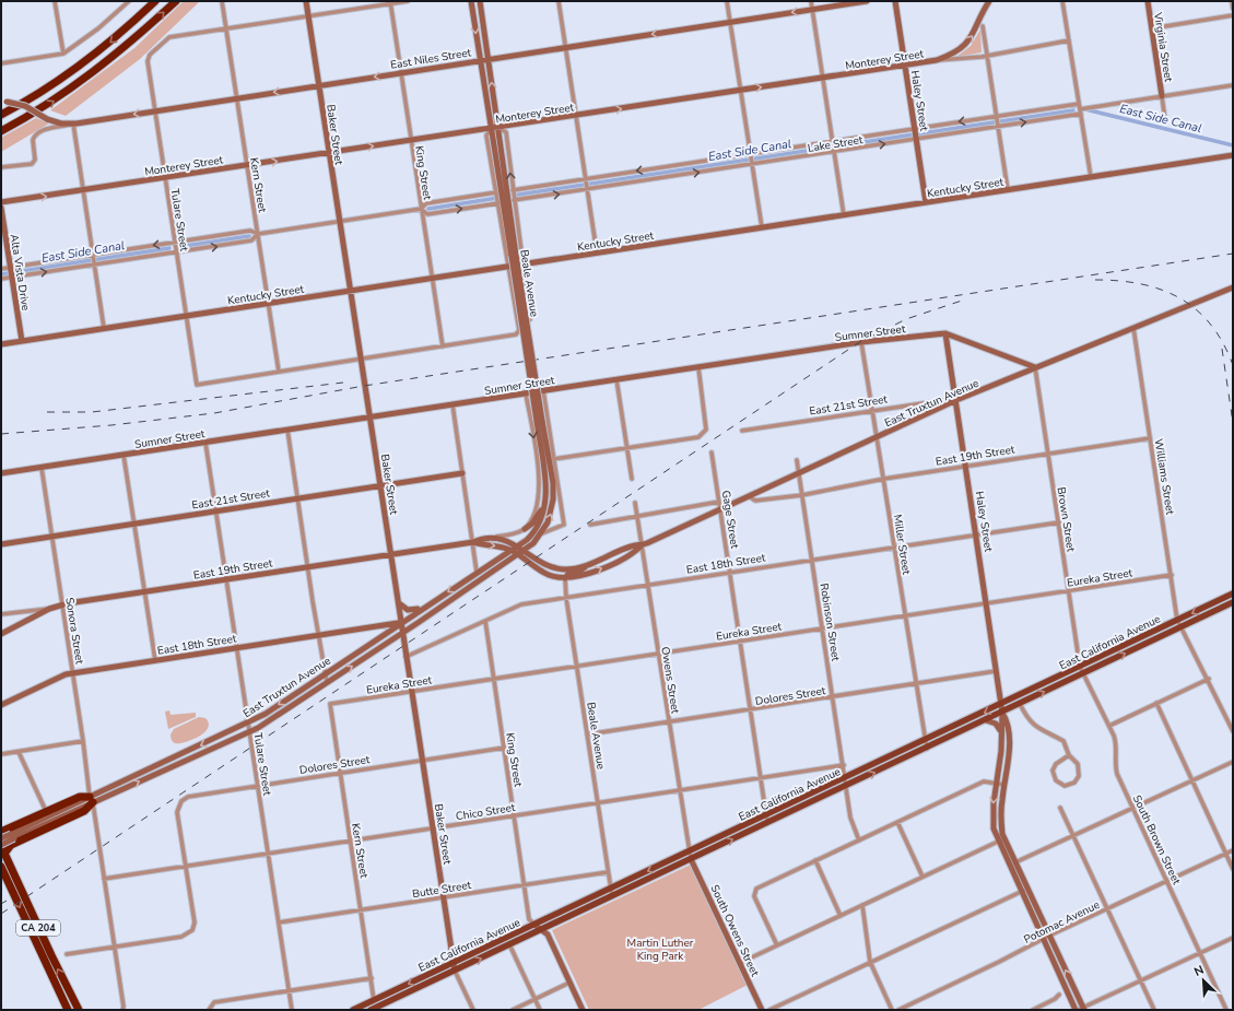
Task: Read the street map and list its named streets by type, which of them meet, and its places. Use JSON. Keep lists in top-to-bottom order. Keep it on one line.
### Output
{"streets":{"highway":["CA 204"],"main road":["East California Avenue"],"street":["Virginia Street","East Niles Street","Monterey Street","Haley Street","Baker Street","Lake Street","King Street","Kern Street","Kentucky Street","Tulare Street","Alta Vista Drive","Beale Avenue","Sumner Street","East Truxtun Avenue","East 21st Street","East 19th Street","Williams Street","Gage Street","Brown Street","Miller Street","East 18th Street","Eureka Street","Robinson Street","Sonora Street","Owens Street","Dolores Street","Chico Street","South Brown Street","Butte Street","Potomac Avenue","South Owens Street"]},"crossings":[["East Niles Street","Baker Street"],["East Niles Street","King Street"],["East Niles Street","Kern Street"],["East Niles Street","Tulare Street"],["East Niles Street","Beale Avenue"],["Monterey Street","Haley Street"],["Monterey Street","Baker Street"],["Monterey Street","King Street"],["Monterey Street","Kern Street"],["Monterey Street","Tulare Street"],["Monterey Street","Beale Avenue"],["Haley Street","Lake Street"],["Haley Street","Kentucky Street"],["Haley Street","Sumner Street"],["Haley Street","East Truxtun Avenue"],["Haley Street","East 21st Street"],["Haley Street","East 19th Street"],["Haley Street","East 18th Street"],["Haley Street","Eureka Street"],["Haley Street","East California Avenue"],["Haley Street","Dolores Street"],["Baker Street","Kentucky Street"],["Baker Street","Sumner Street"],["Baker Street","East Truxtun Avenue"],["Baker Street","East 21st Street"],["Baker Street","East 19th Street"],["Baker Street","East 18th Street"],["Baker Street","Eureka Street"],["Baker Street","East California Avenue"],["Baker Street","Dolores Street"],["Baker Street","Chico Street"],["Baker Street","Butte Street"],["King Street","Kentucky Street"],["King Street","East 18th Street"],["King Street","Eureka Street"],["King Street","East California Avenue"],["King Street","Dolores Street"],["King Street","Chico Street"],["King Street","Butte Street"],["Kern Street","Kentucky Street"],["Kern Street","Tulare Street"],["Kern Street","Eureka Street"],["Kern Street","East California Avenue"],["Kern Street","Dolores Street"],["Kern Street","Chico Street"],["Kern Street","Butte Street"],["Kentucky Street","Tulare Street"],["Kentucky Street","Alta Vista Drive"],["Tulare Street","Sumner Street"],["Tulare Street","East Truxtun Avenue"],["Tulare Street","East 21st Street"],["Tulare Street","East 19th Street"],["Tulare Street","East 18th Street"],["Tulare Street","Dolores Street"],["Tulare Street","Chico Street"],["Tulare Street","Butte Street"],["Beale Avenue","East Truxtun Avenue"],["Beale Avenue","East 19th Street"],["Beale Avenue","East 18th Street"],["Beale Avenue","Eureka Street"],["Beale Avenue","East California Avenue"],["Beale Avenue","Dolores Street"],["Beale Avenue","Chico Street"],["Beale Avenue","Butte Street"],["Sumner Street","East Truxtun Avenue"],["Sumner Street","Brown Street"],["Sumner Street","Miller Street"],["Sumner Street","Sonora Street"],["East Truxtun Avenue","East 21st Street"],["East Truxtun Avenue","East 19th Street"],["East Truxtun Avenue","Williams Street"],["East Truxtun Avenue","Gage Street"],["East Truxtun Avenue","Brown Street"],["East Truxtun Avenue","Miller Street"],["East Truxtun Avenue","East 18th Street"],["East Truxtun Avenue","Robinson Street"],["East Truxtun Avenue","Sonora Street"],["East Truxtun Avenue","Owens Street"],["East Truxtun Avenue","CA 204"],["East 21st Street","Miller Street"],["East 21st Street","Sonora Street"],["East 19th Street","Williams Street"],["East 19th Street","Brown Street"],["East 19th Street","Miller Street"],["East 19th Street","Robinson Street"],["East 19th Street","Sonora Street"],["Williams Street","Eureka Street"],["Williams Street","East California Avenue"],["Gage Street","East 18th Street"],["Gage Street","Eureka Street"],["Gage Street","East California Avenue"],["Gage Street","Dolores Street"],["Gage Street","Chico Street"],["Brown Street","East 18th Street"],["Brown Street","Eureka Street"],["Brown Street","East California Avenue"],["Brown Street","South Brown Street"],["Miller Street","East 18th Street"],["Miller Street","Eureka Street"],["Miller Street","East California Avenue"],["Miller Street","Dolores Street"],["East 18th Street","Robinson Street"],["East 18th Street","Sonora Street"],["East 18th Street","Owens Street"],["Eureka Street","Robinson Street"],["Eureka Street","Owens Street"],["Robinson Street","East California Avenue"],["Robinson Street","Dolores Street"],["Robinson Street","Chico Street"],["Sonora Street","Chico Street"],["East California Avenue","Owens Street"],["East California Avenue","South Brown Street"],["East California Avenue","South Owens Street"],["Owens Street","Dolores Street"],["Owens Street","Chico Street"],["Owens Street","South Owens Street"],["Dolores Street","Chico Street"],["South Brown Street","Potomac Avenue"]],"one_way":["East Niles Street","Monterey Street"],"water":["East Side Canal"],"parks":["Martin Luther King Park"],"north":"top left"}
